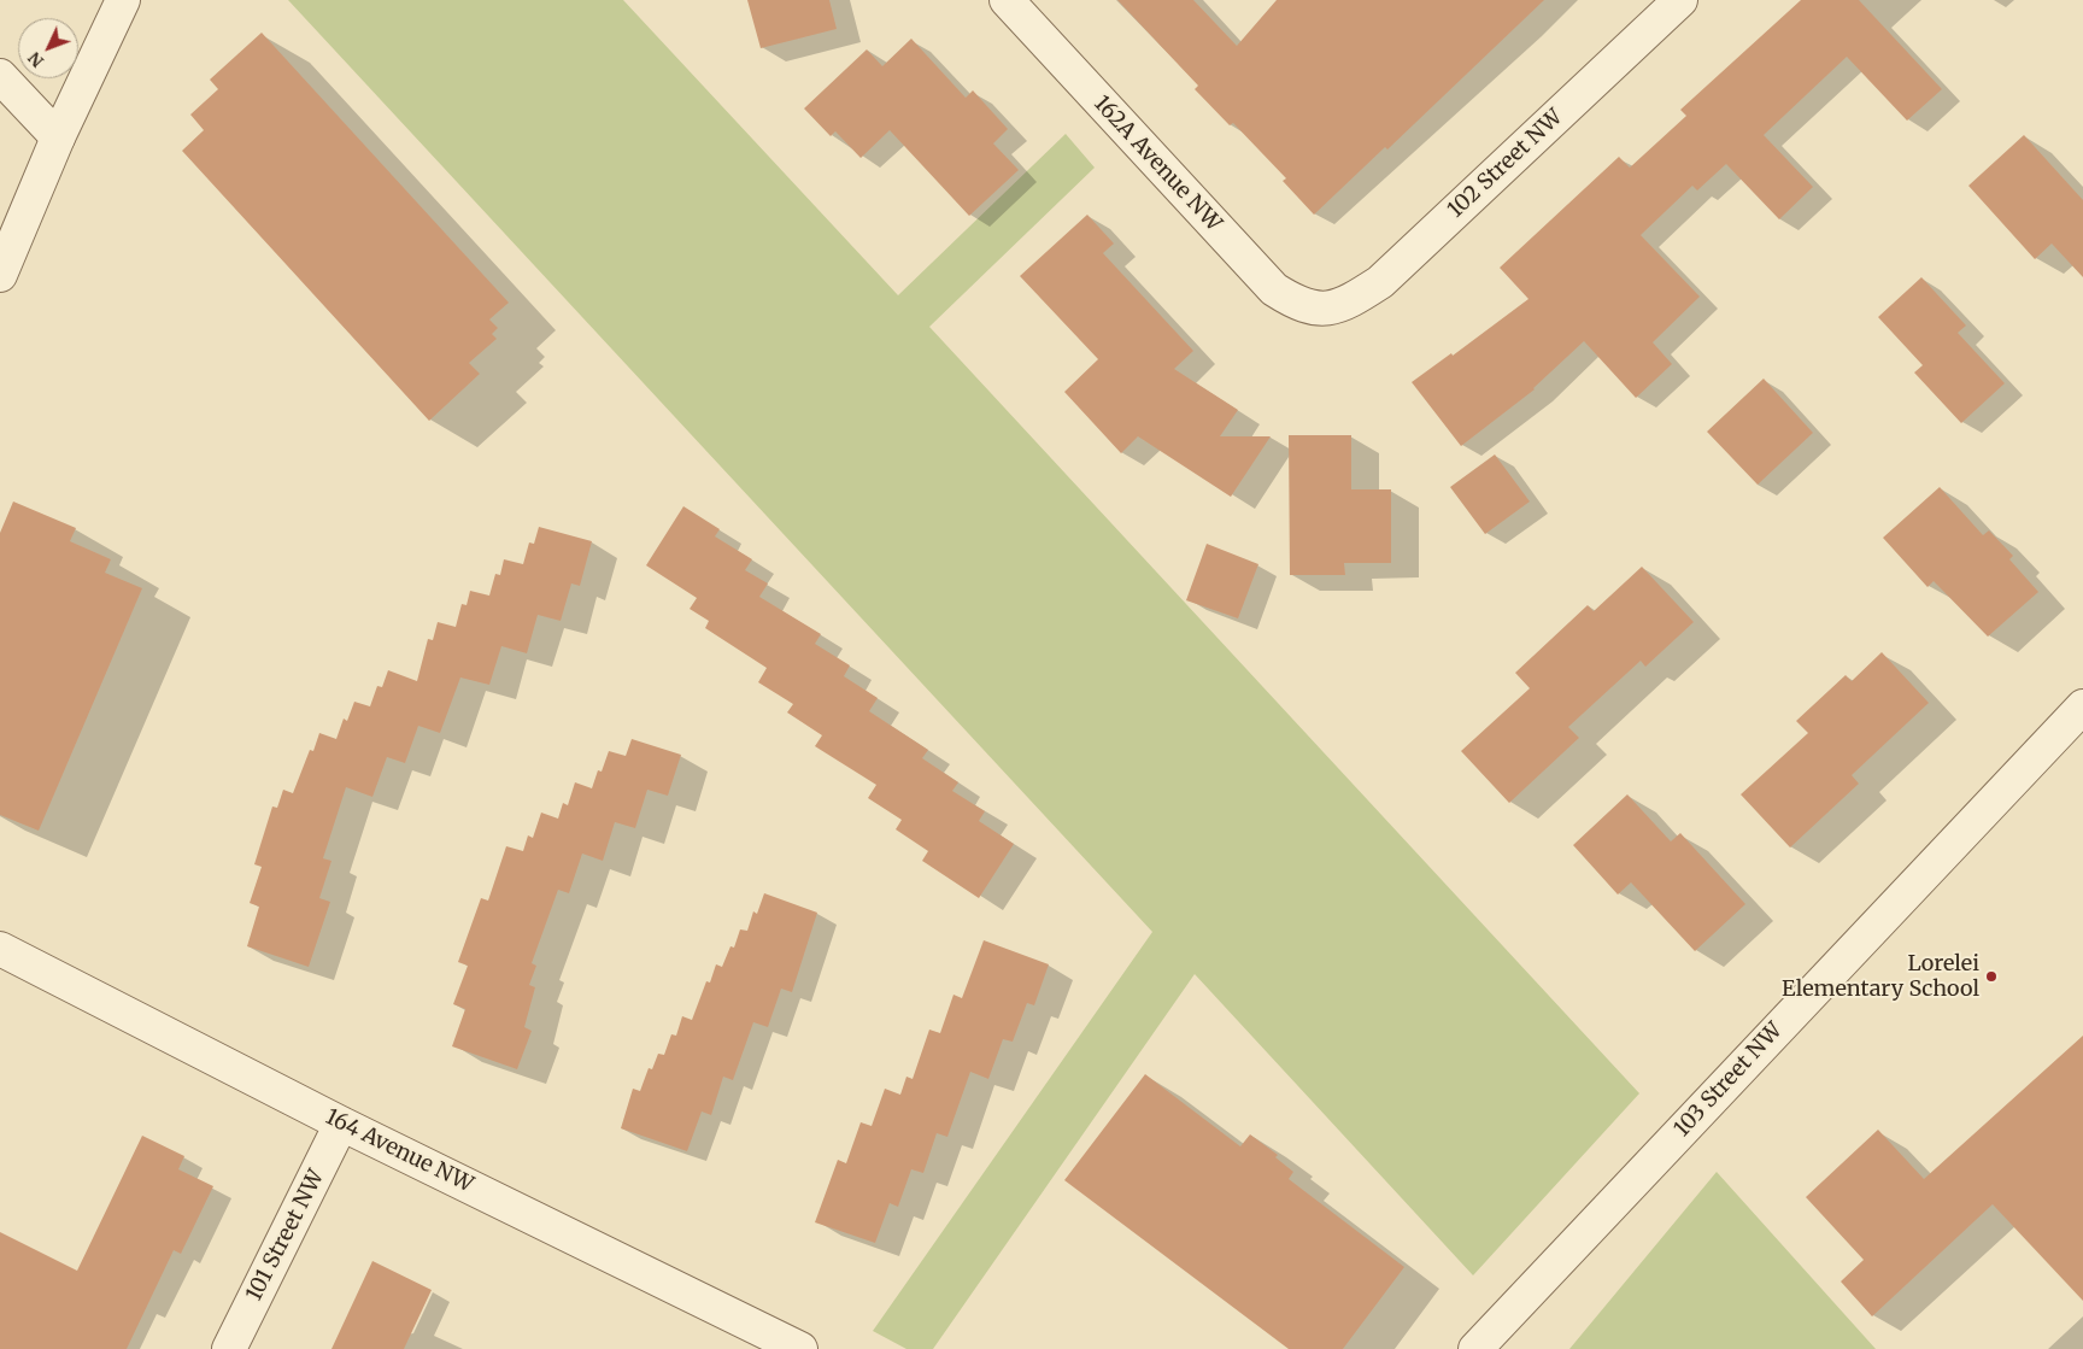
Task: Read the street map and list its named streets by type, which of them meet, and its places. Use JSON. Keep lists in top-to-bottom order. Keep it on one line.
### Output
{"streets":{"street":["162A Avenue NW","102 Street NW","103 Street NW","164 Avenue NW","101 Street NW"]},"crossings":[["162A Avenue NW","102 Street NW"],["164 Avenue NW","101 Street NW"]],"places":["Lorelei Elementary School"],"north":"bottom left"}
